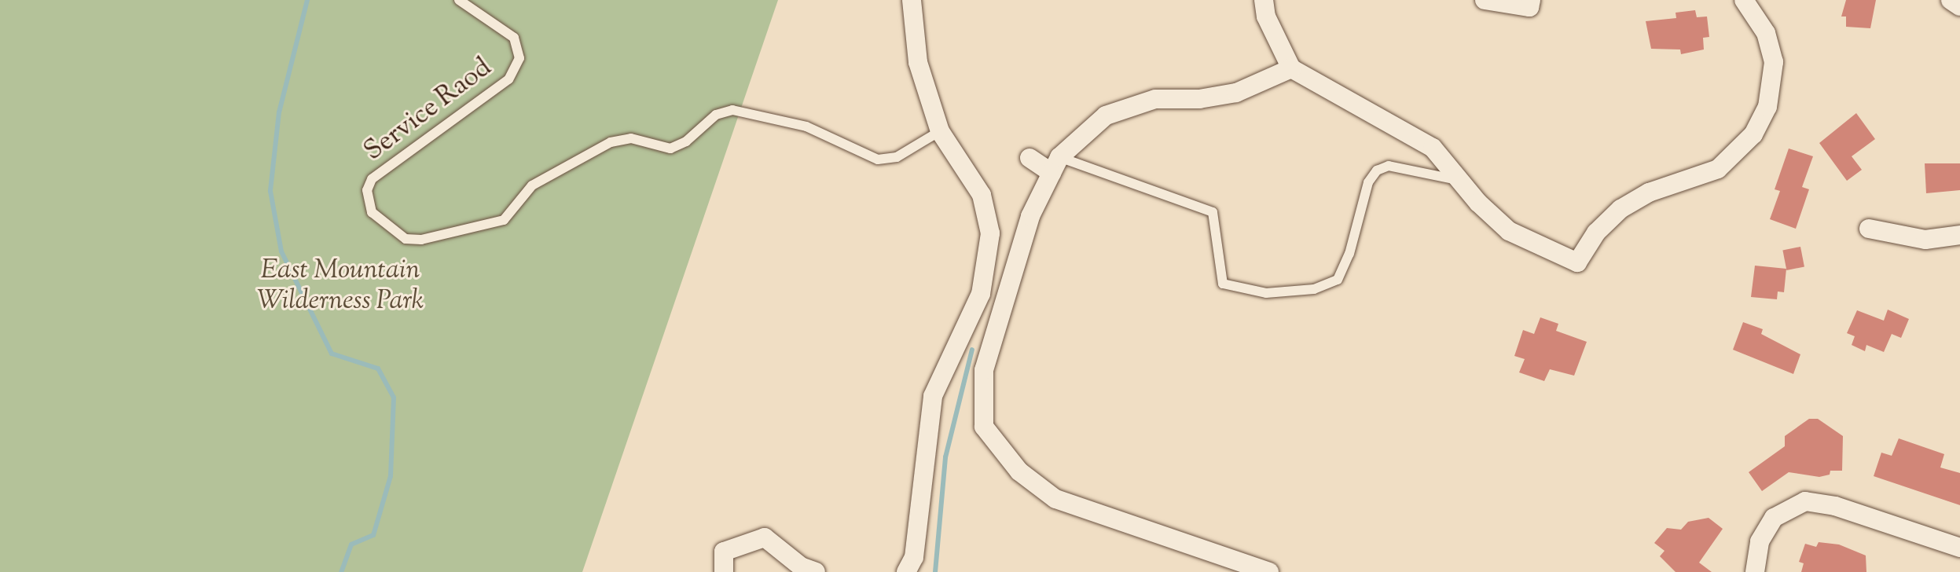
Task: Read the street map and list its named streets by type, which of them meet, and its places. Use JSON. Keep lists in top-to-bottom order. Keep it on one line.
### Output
{"streets":{"lane":["Service Raod"]},"parks":["East Mountain Wilderness Park"]}
